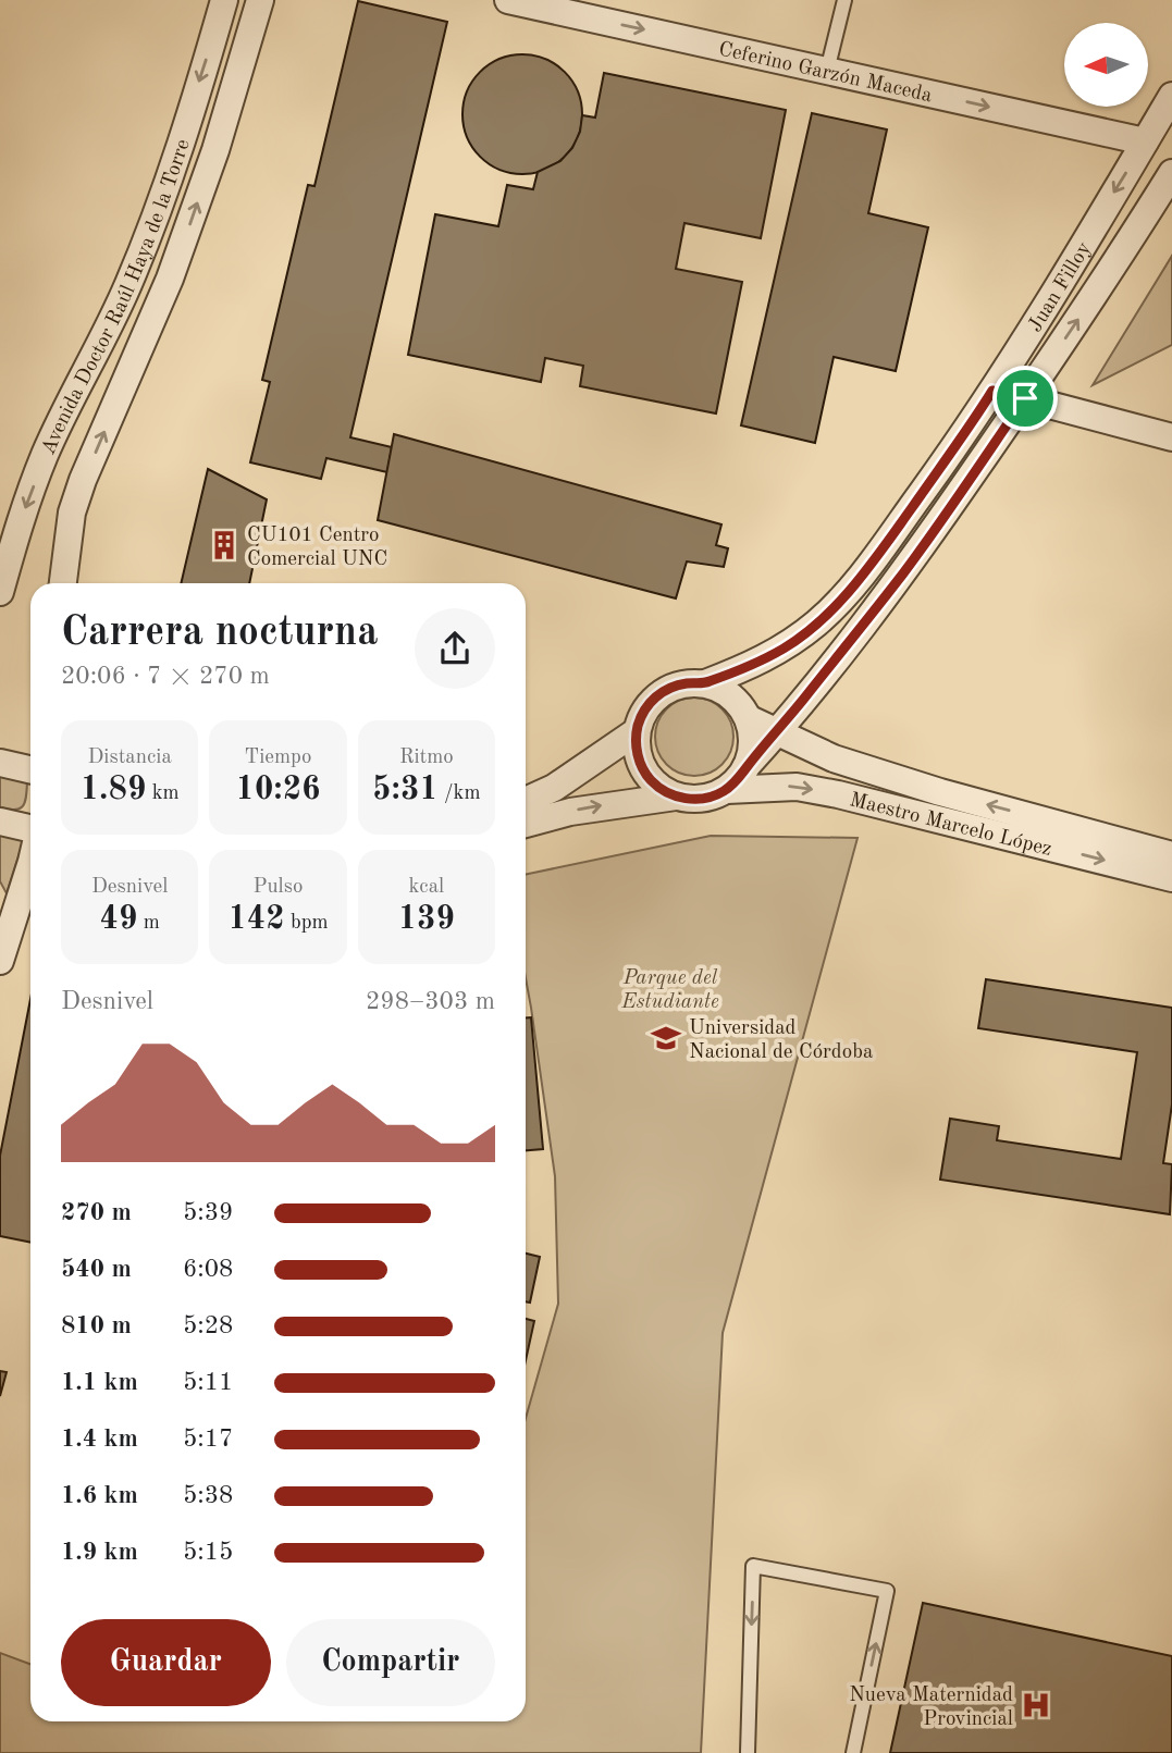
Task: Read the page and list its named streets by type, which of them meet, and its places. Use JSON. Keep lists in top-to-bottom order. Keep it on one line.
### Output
{"streets":{"street":["Ceferino Garzón Maceda","Juan Filloy","Avenida Doctor Raúl Haya de la Torre","Maestro Marcelo López"]},"crossings":[["Ceferino Garzón Maceda","Juan Filloy"],["Juan Filloy","Maestro Marcelo López"]],"one_way":["Ceferino Garzón Maceda"],"parks":["Parque del Estudiante"],"places":{"building":["CU101 Centro Comercial UNC"],"school or university":["Universidad Nacional de Córdoba"],"hospital":["Nueva Maternidad Provincial"]},"north":"left","page":{"heading":["Carrera nocturna","20:06 · 7 × 270 m"],"stats":[["Distancia","1.89 km"],["Tiempo","10:26"],["Ritmo","5:31 /km"],["Desnivel","49 m"],["Pulso","142 bpm"],["kcal","139"]],"chart":["Desnivel","298–303 m"],"list":[{"name":"270 m","note":"5:39"},{"name":"540 m","note":"6:08"},{"name":"810 m","note":"5:28"},{"name":"1.1 km","note":"5:11"},{"name":"1.4 km","note":"5:17"},{"name":"1.6 km","note":"5:38"},{"name":"1.9 km","note":"5:15"}],"buttons":["Guardar","Compartir"]}}
